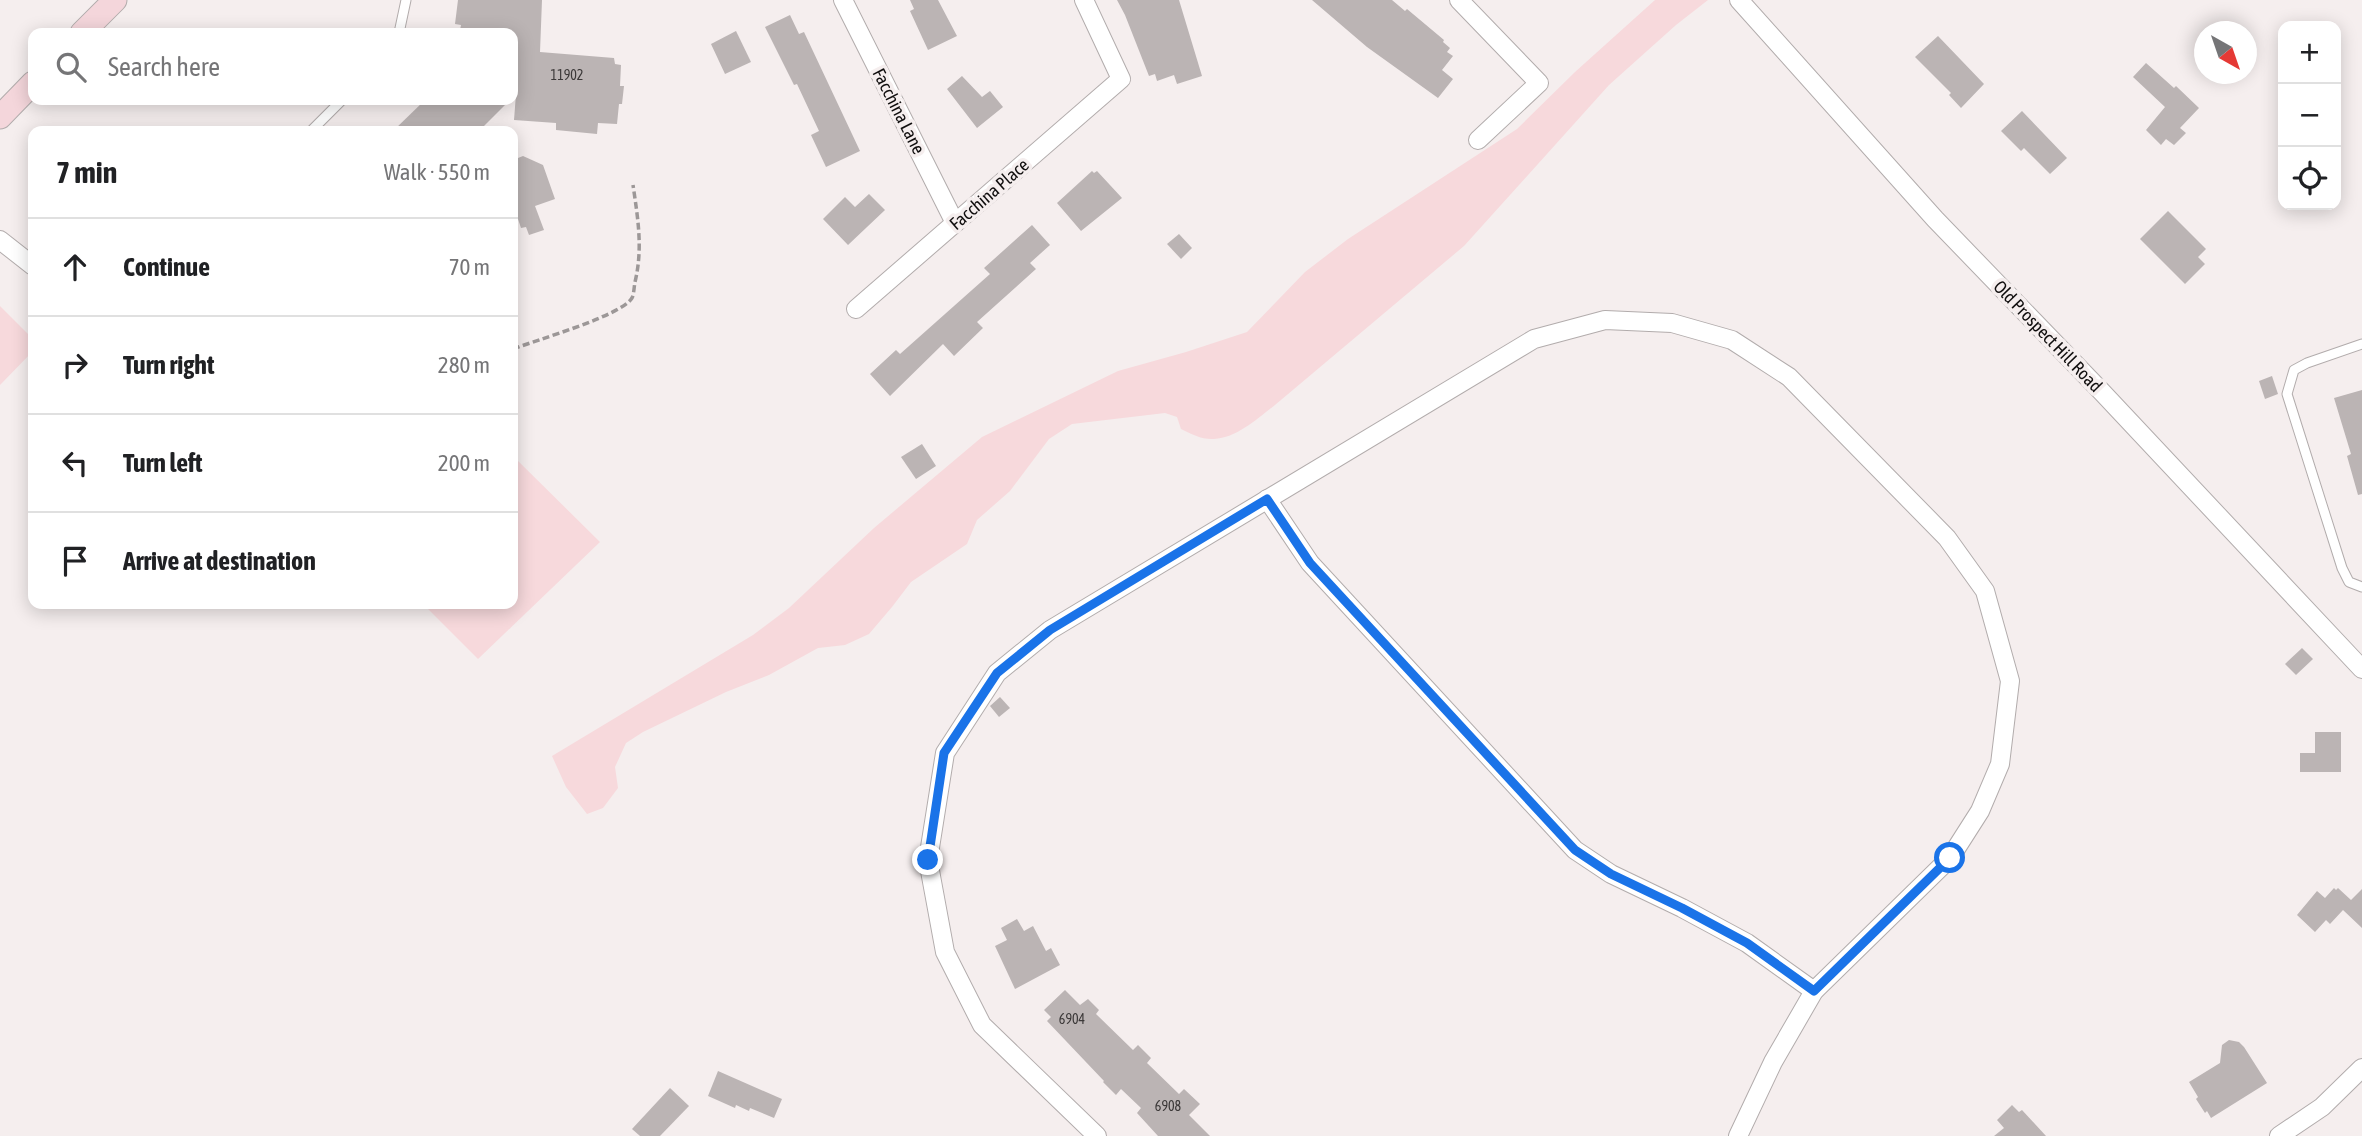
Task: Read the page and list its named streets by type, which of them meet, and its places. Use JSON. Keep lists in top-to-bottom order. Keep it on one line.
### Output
{"streets":{"street":["Facchina Lane","Facchina Place","Old Prospect Hill Road"]},"crossings":[["Facchina Lane","Facchina Place"]],"house_numbers":["11902","6904","6908"],"north":"bottom right","page":{"map_buttons":["+","−"],"search":"Search here","heading":["7 min","Walk · 550 m"],"list":[["Continue","70 m"],["Turn right","280 m"],["Turn left","200 m"],"Arrive at destination"]}}
